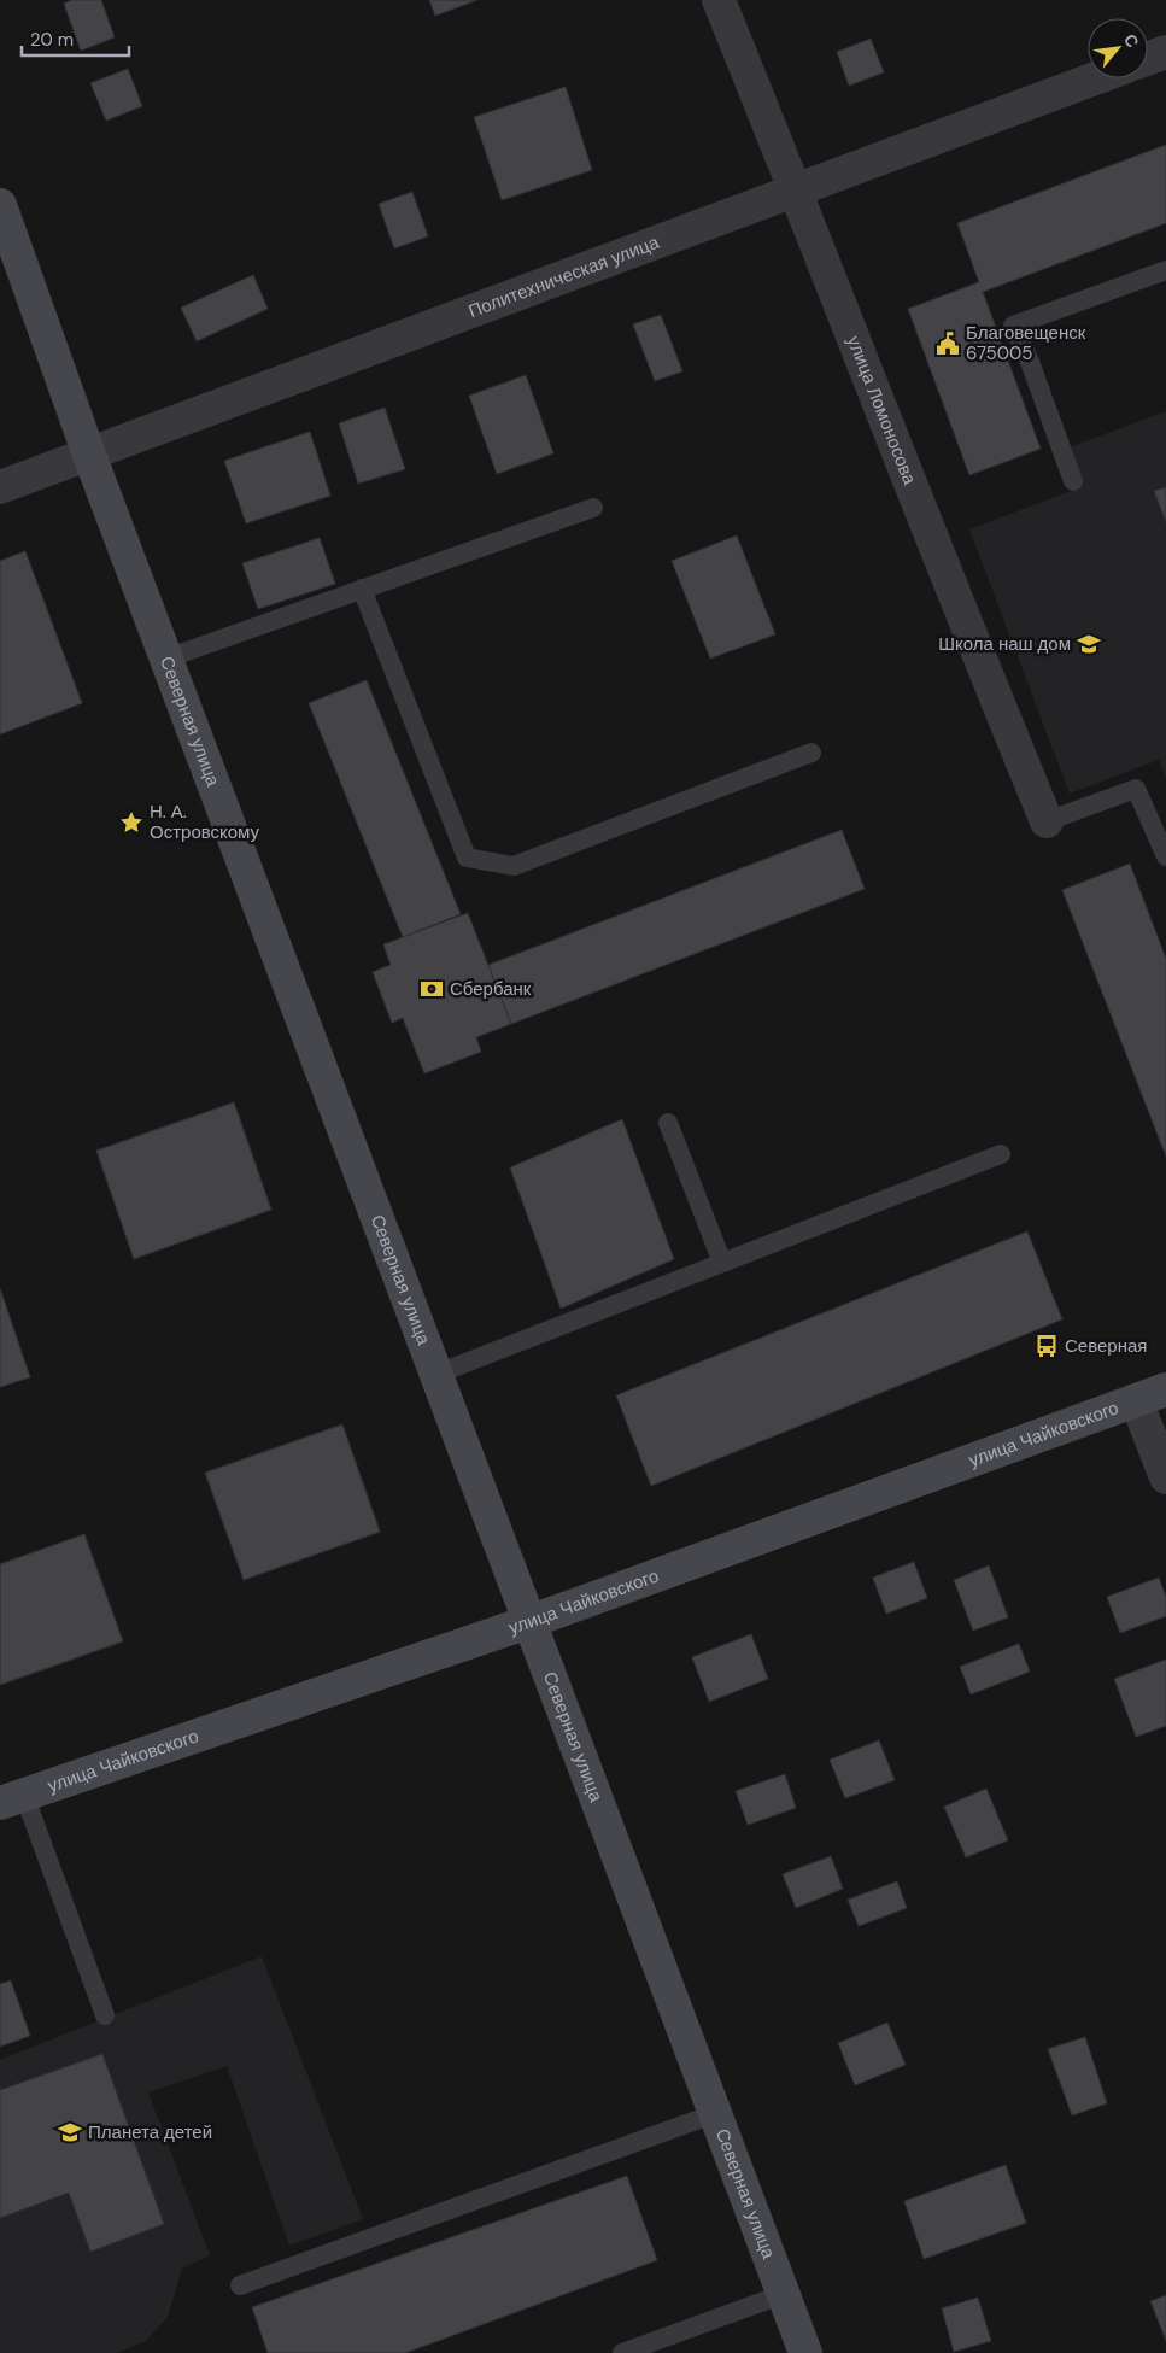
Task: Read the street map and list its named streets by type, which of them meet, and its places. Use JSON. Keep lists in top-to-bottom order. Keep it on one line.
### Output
{"streets":{"main road":["Северная улица","улица Чайковского"],"street":["Политехническая улица","улица Ломоносова"]},"crossings":[["Политехническая улица","улица Ломоносова"],["Политехническая улица","Северная улица"],["Северная улица","улица Чайковского"]],"places":{"public building":["Благовещенск 675005"],"school or university":["Школа наш дом","Планета детей"],"place":["Н. А. Островскому"],"bank":["Сбербанк"],"bus stop":["Северная"]},"scale_bar":"20 m","north":"top right"}
